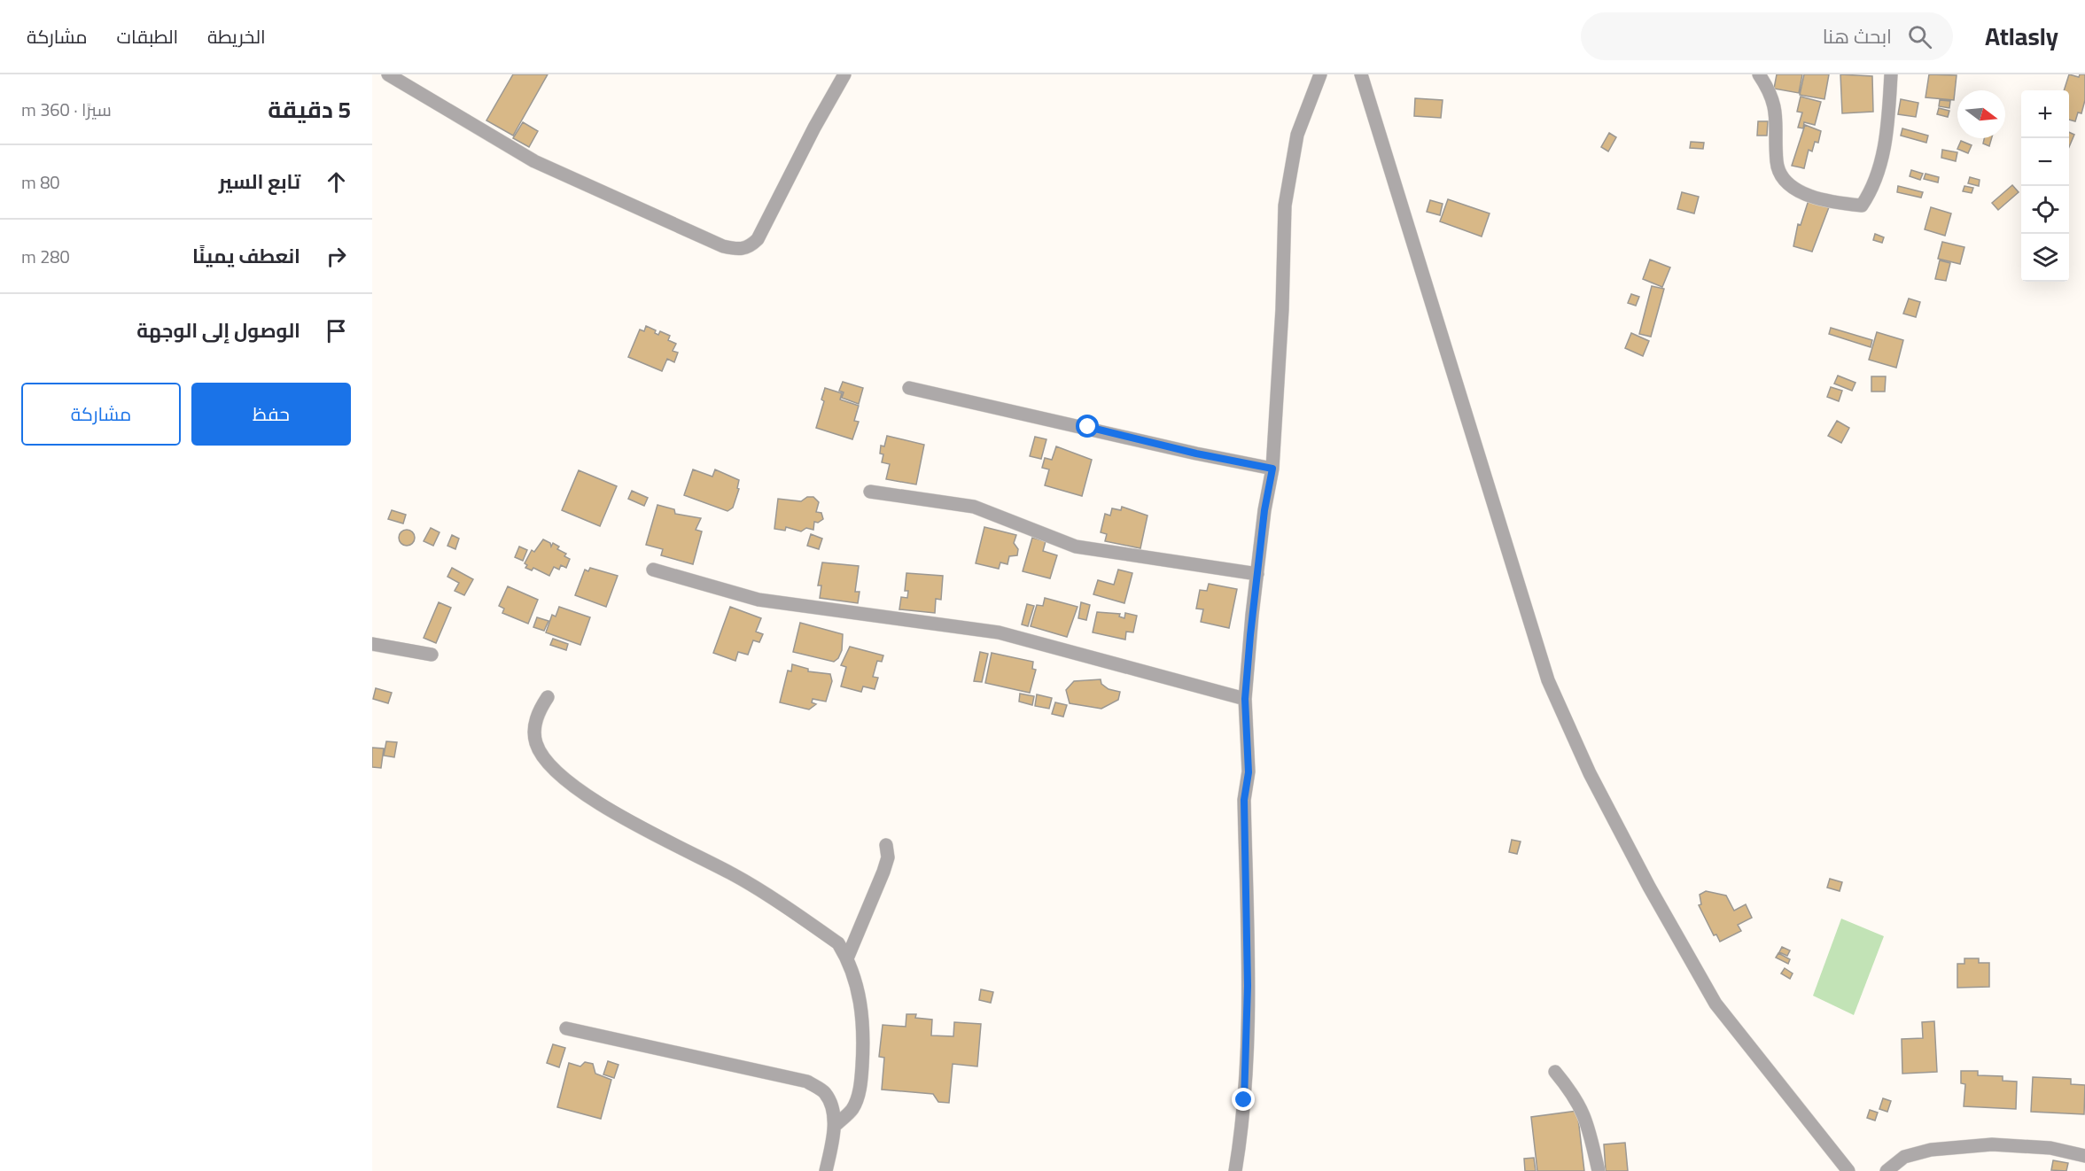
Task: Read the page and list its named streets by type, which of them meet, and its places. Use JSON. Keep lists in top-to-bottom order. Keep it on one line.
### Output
{"north":"right","page":{"header":"Atlasly","search":"ابحث هنا","nav":["الخريطة","الطبقات","مشاركة"],"heading":["5 دقيقة","سيرًا · 360 m"],"map_buttons":["+","−"],"list":[["تابع السير","80 m"],["انعطف يمينًا","280 m"],"الوصول إلى الوجهة"],"buttons":["حفظ","مشاركة"]}}
